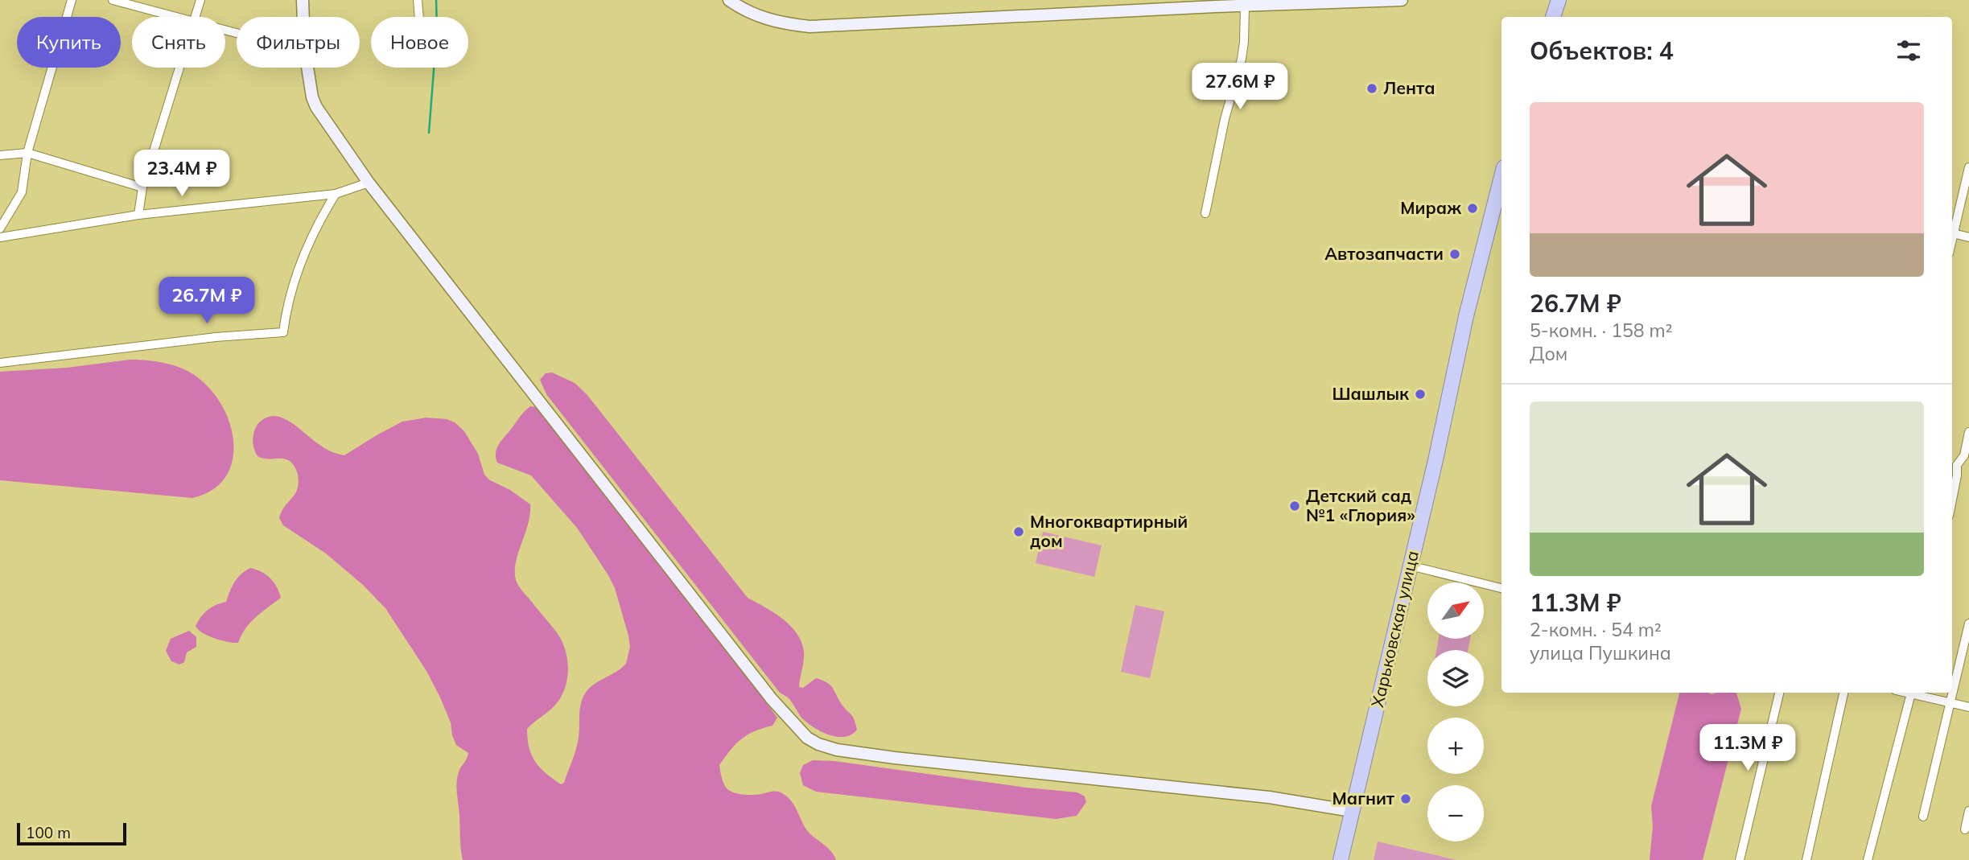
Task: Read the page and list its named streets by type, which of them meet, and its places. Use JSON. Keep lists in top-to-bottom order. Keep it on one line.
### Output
{"streets":{"highway":["Харьковская улица"]},"places":["Лента","Мираж","Автозапчасти","Шашлык","Детский сад №1 «Глория»","Многоквартирный дом","Магнит"],"scale_bar":"100 m","north":"top right","page":{"chip":["Купить","Снять","Фильтры","Новое"],"heading":"Объектов: 4","price":["27.6M ₽","23.4M ₽","26.7M ₽","11.3M ₽"],"list":[{"name":"26.7M ₽","note":"5-комн. · 158 m² · Дом"},{"name":"11.3M ₽","note":"2-комн. · 54 m² · улица Пушкина"}],"map_buttons":["+","−"],"scale":"100 m"}}
